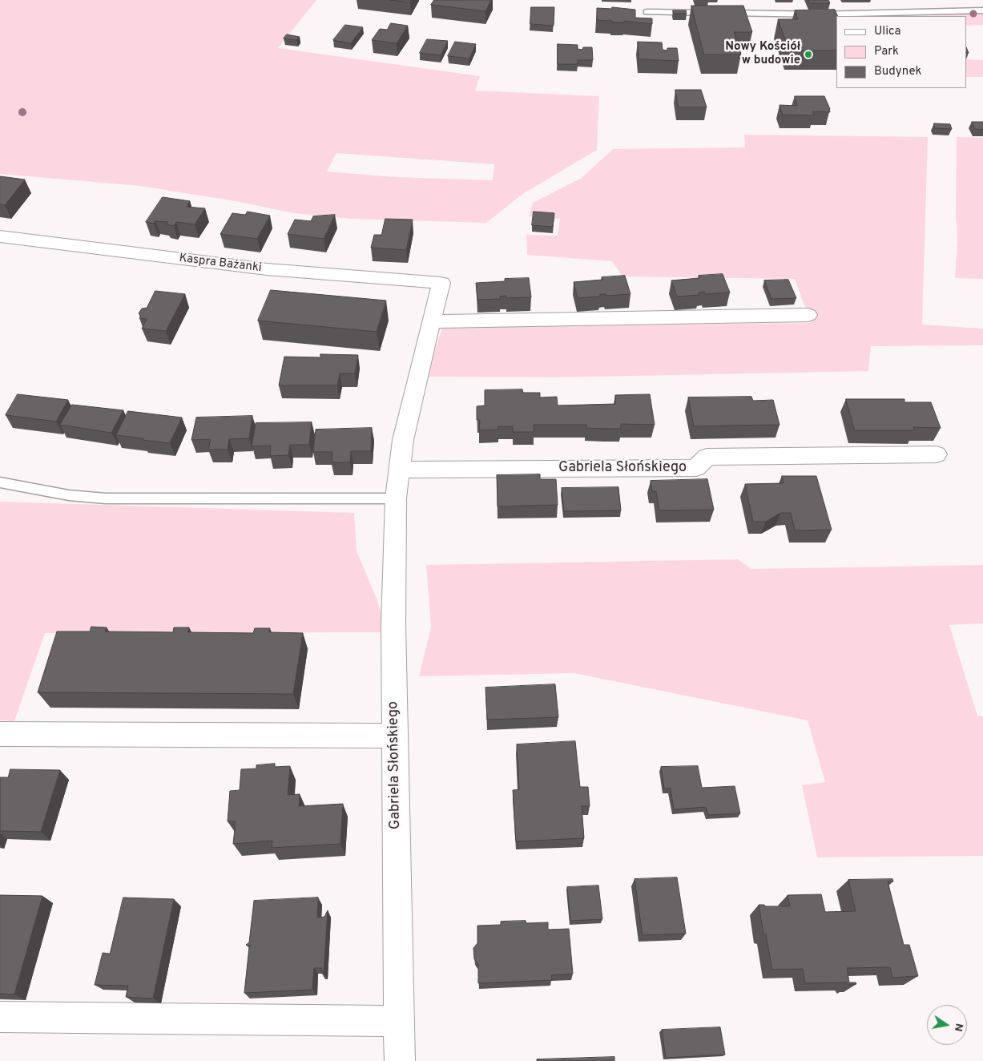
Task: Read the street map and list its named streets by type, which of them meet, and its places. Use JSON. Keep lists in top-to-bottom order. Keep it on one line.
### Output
{"streets":{"street":["Kaspra Bażanki","Gabriela Słońskiego"]},"crossings":[["Kaspra Bażanki","Gabriela Słońskiego"]],"places":["Nowy Kościół w budowie"],"legend":["Ulica","Park","Budynek"],"north":"right"}
